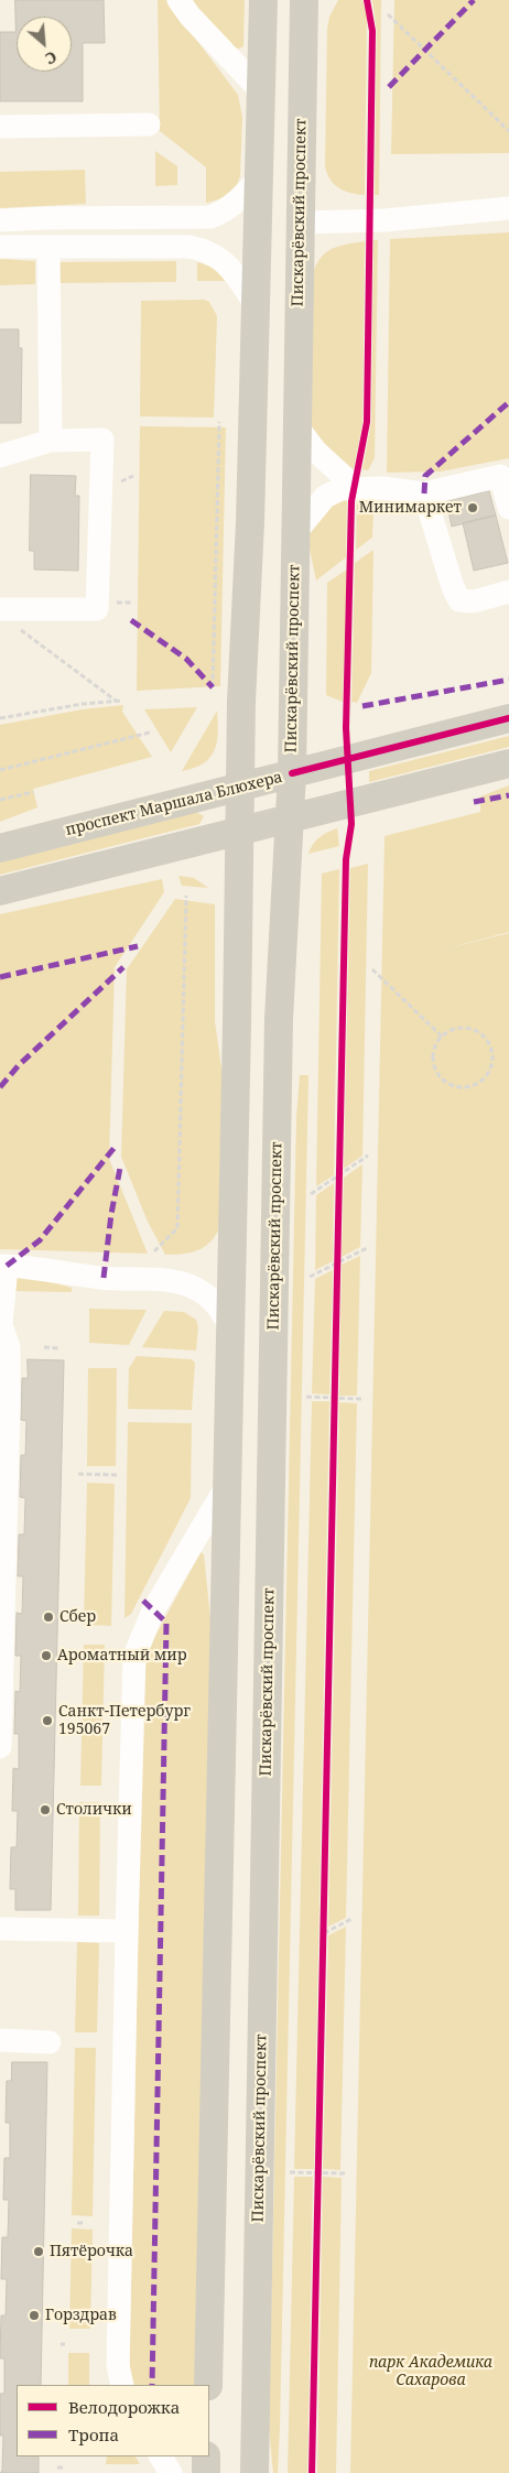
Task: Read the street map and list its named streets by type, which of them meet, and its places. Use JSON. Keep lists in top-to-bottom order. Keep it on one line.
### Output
{"streets":{"main road":["Пискарёвский проспект","проспект Маршала Блюхера"]},"crossings":[["Пискарёвский проспект","проспект Маршала Блюхера"]],"parks":["парк Академика Сахарова"],"places":["Минимаркет","Сбер","Ароматный мир","Санкт-Петербург 195067","Столички","Пятёрочка","Горздрав"],"legend":["Велодорожка","Тропа"],"north":"bottom right"}
